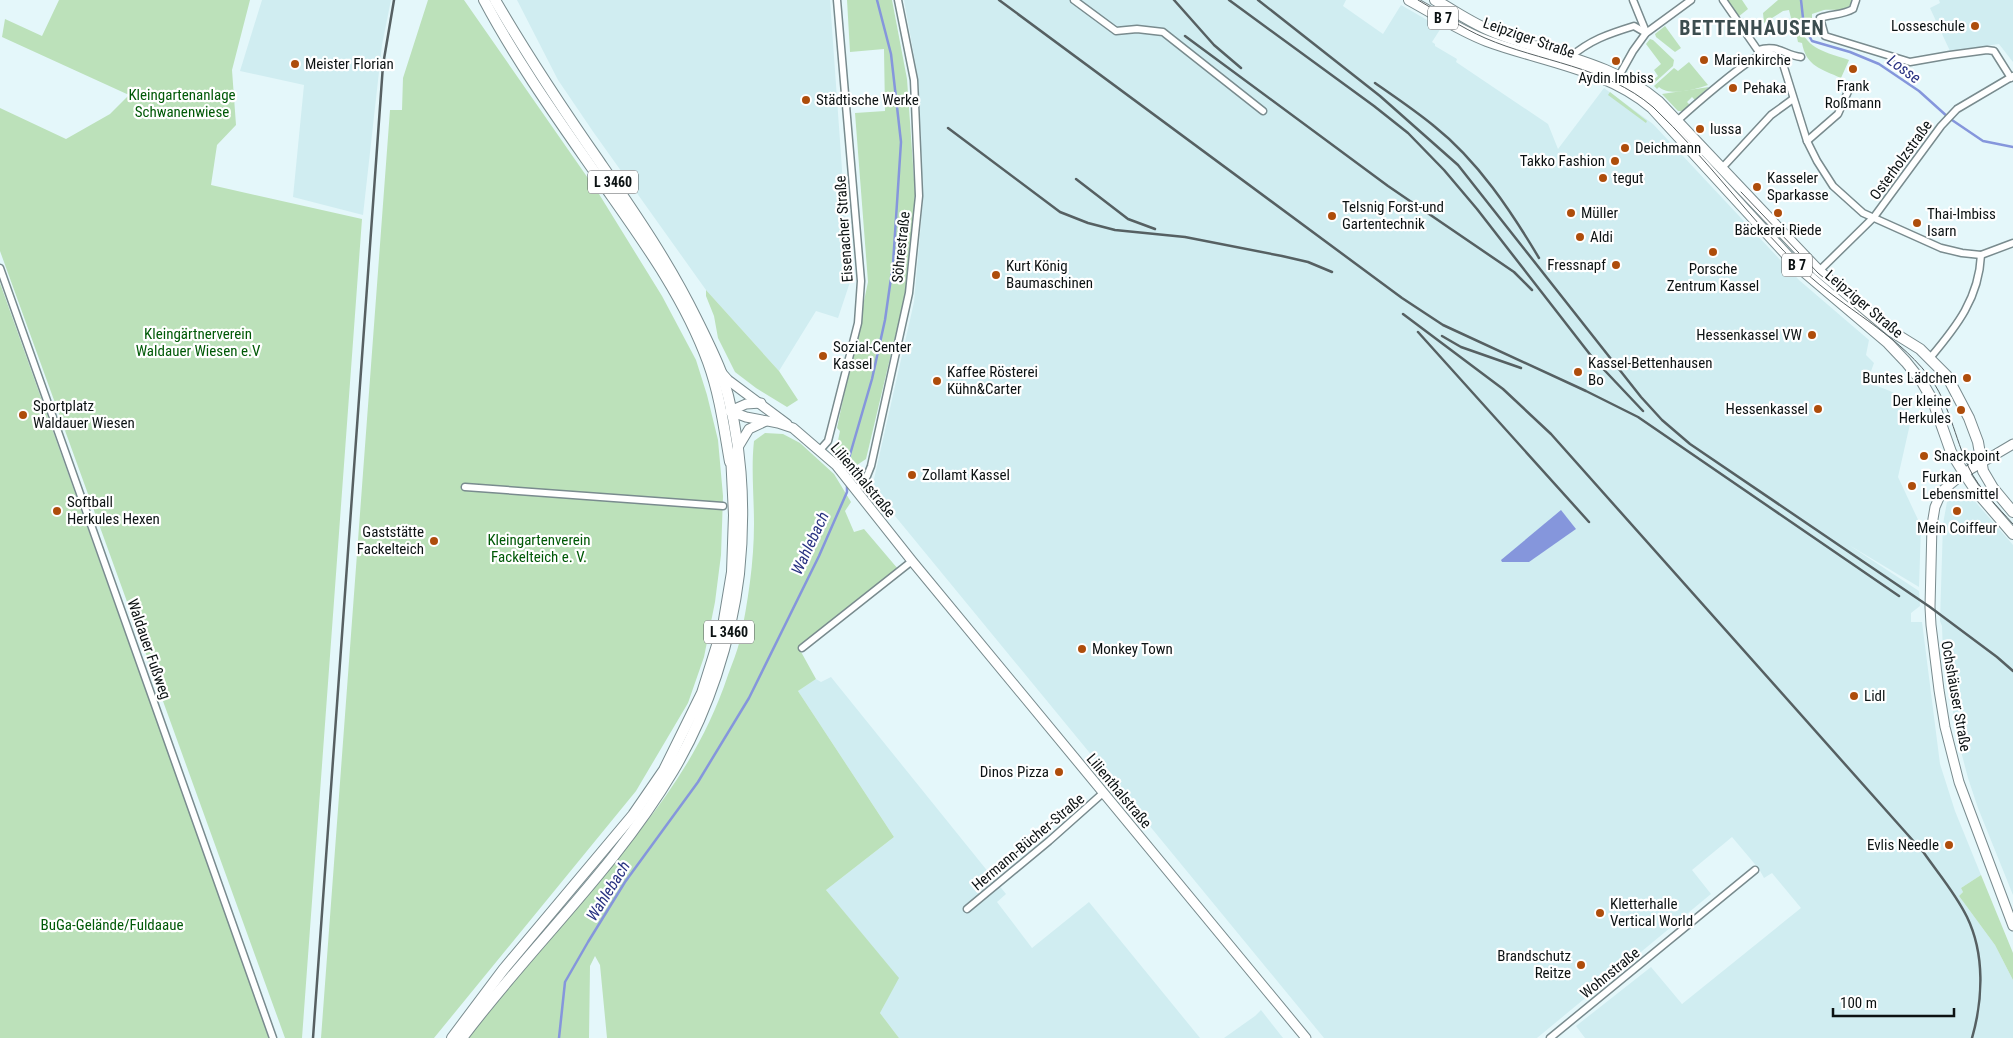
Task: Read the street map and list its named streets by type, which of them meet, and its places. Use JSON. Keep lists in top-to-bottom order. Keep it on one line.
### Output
{"streets":{"main road":["B 7","Leipziger Straße","L 3460","Lilienthalstraße","Ochshäuser Straße"],"street":["Osterholzstraße","Eisenacher Straße","Söhrestraße","Waldauer Fußweg","Hermann-Bücher-Straße","Wohnstraße"]},"crossings":[["B 7","Leipziger Straße"],["B 7","Osterholzstraße"],["B 7","Ochshäuser Straße"],["Leipziger Straße","Ochshäuser Straße"],["L 3460","Lilienthalstraße"],["Eisenacher Straße","Lilienthalstraße"],["Söhrestraße","Lilienthalstraße"],["Lilienthalstraße","Hermann-Bücher-Straße"]],"districts":["BETTENHAUSEN"],"water":["Losse","Wahlebach"],"parks":["Kleingartenanlage Schwanenwiese","Kleingärtnerverein Waldauer Wiesen e.V","Kleingartenverein Fackelteich e. V.","BuGa-Gelände/Fuldaaue"],"places":["Losseschule","Marienkirche","Aydin Imbiss","Meister Florian","Frank Roßmann","Pehaka","Städtische Werke","lussa","Deichmann","Takko Fashion","tegut","Kasseler Sparkasse","Müller","Bäckerei Riede","Telsnig Forst-und Gartentechnik","Thai-Imbiss Isarn","Aldi","Porsche Zentrum Kassel","Fressnapf","Kurt König Baumaschinen","Hessenkassel VW","Sozial-Center Kassel","Kassel-Bettenhausen Bo","Buntes Lädchen","Kaffee Rösterei Kühn&Carter","Hessenkassel","Der kleine Herkules","Sportplatz Waldauer Wiesen","Snackpoint","Zollamt Kassel","Furkan Lebensmittel","Softball Herkules Hexen","Mein Coiffeur","Gaststätte Fackelteich","Monkey Town","Lidl","Dinos Pizza","Evlis Needle","Kletterhalle Vertical World","Brandschutz Reitze"],"scale_bar":"100 m"}
